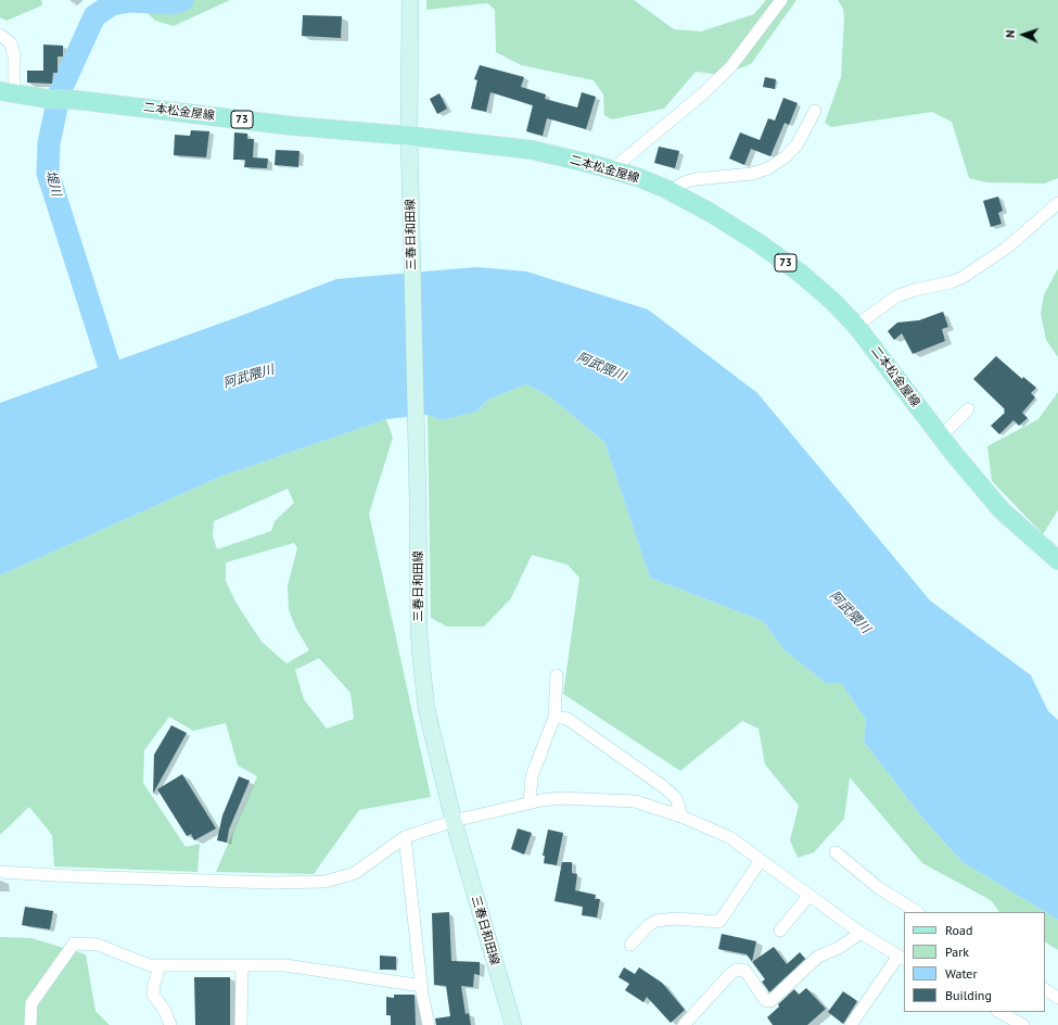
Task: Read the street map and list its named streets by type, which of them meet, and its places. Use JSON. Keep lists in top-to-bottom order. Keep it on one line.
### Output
{"streets":{"main road":["二本松金屋線","73","三春日和田線"]},"crossings":[["二本松金屋線","三春日和田線"]],"water":["堤川","阿武隈川"],"legend":["Road","Park","Water","Building"],"north":"left"}
